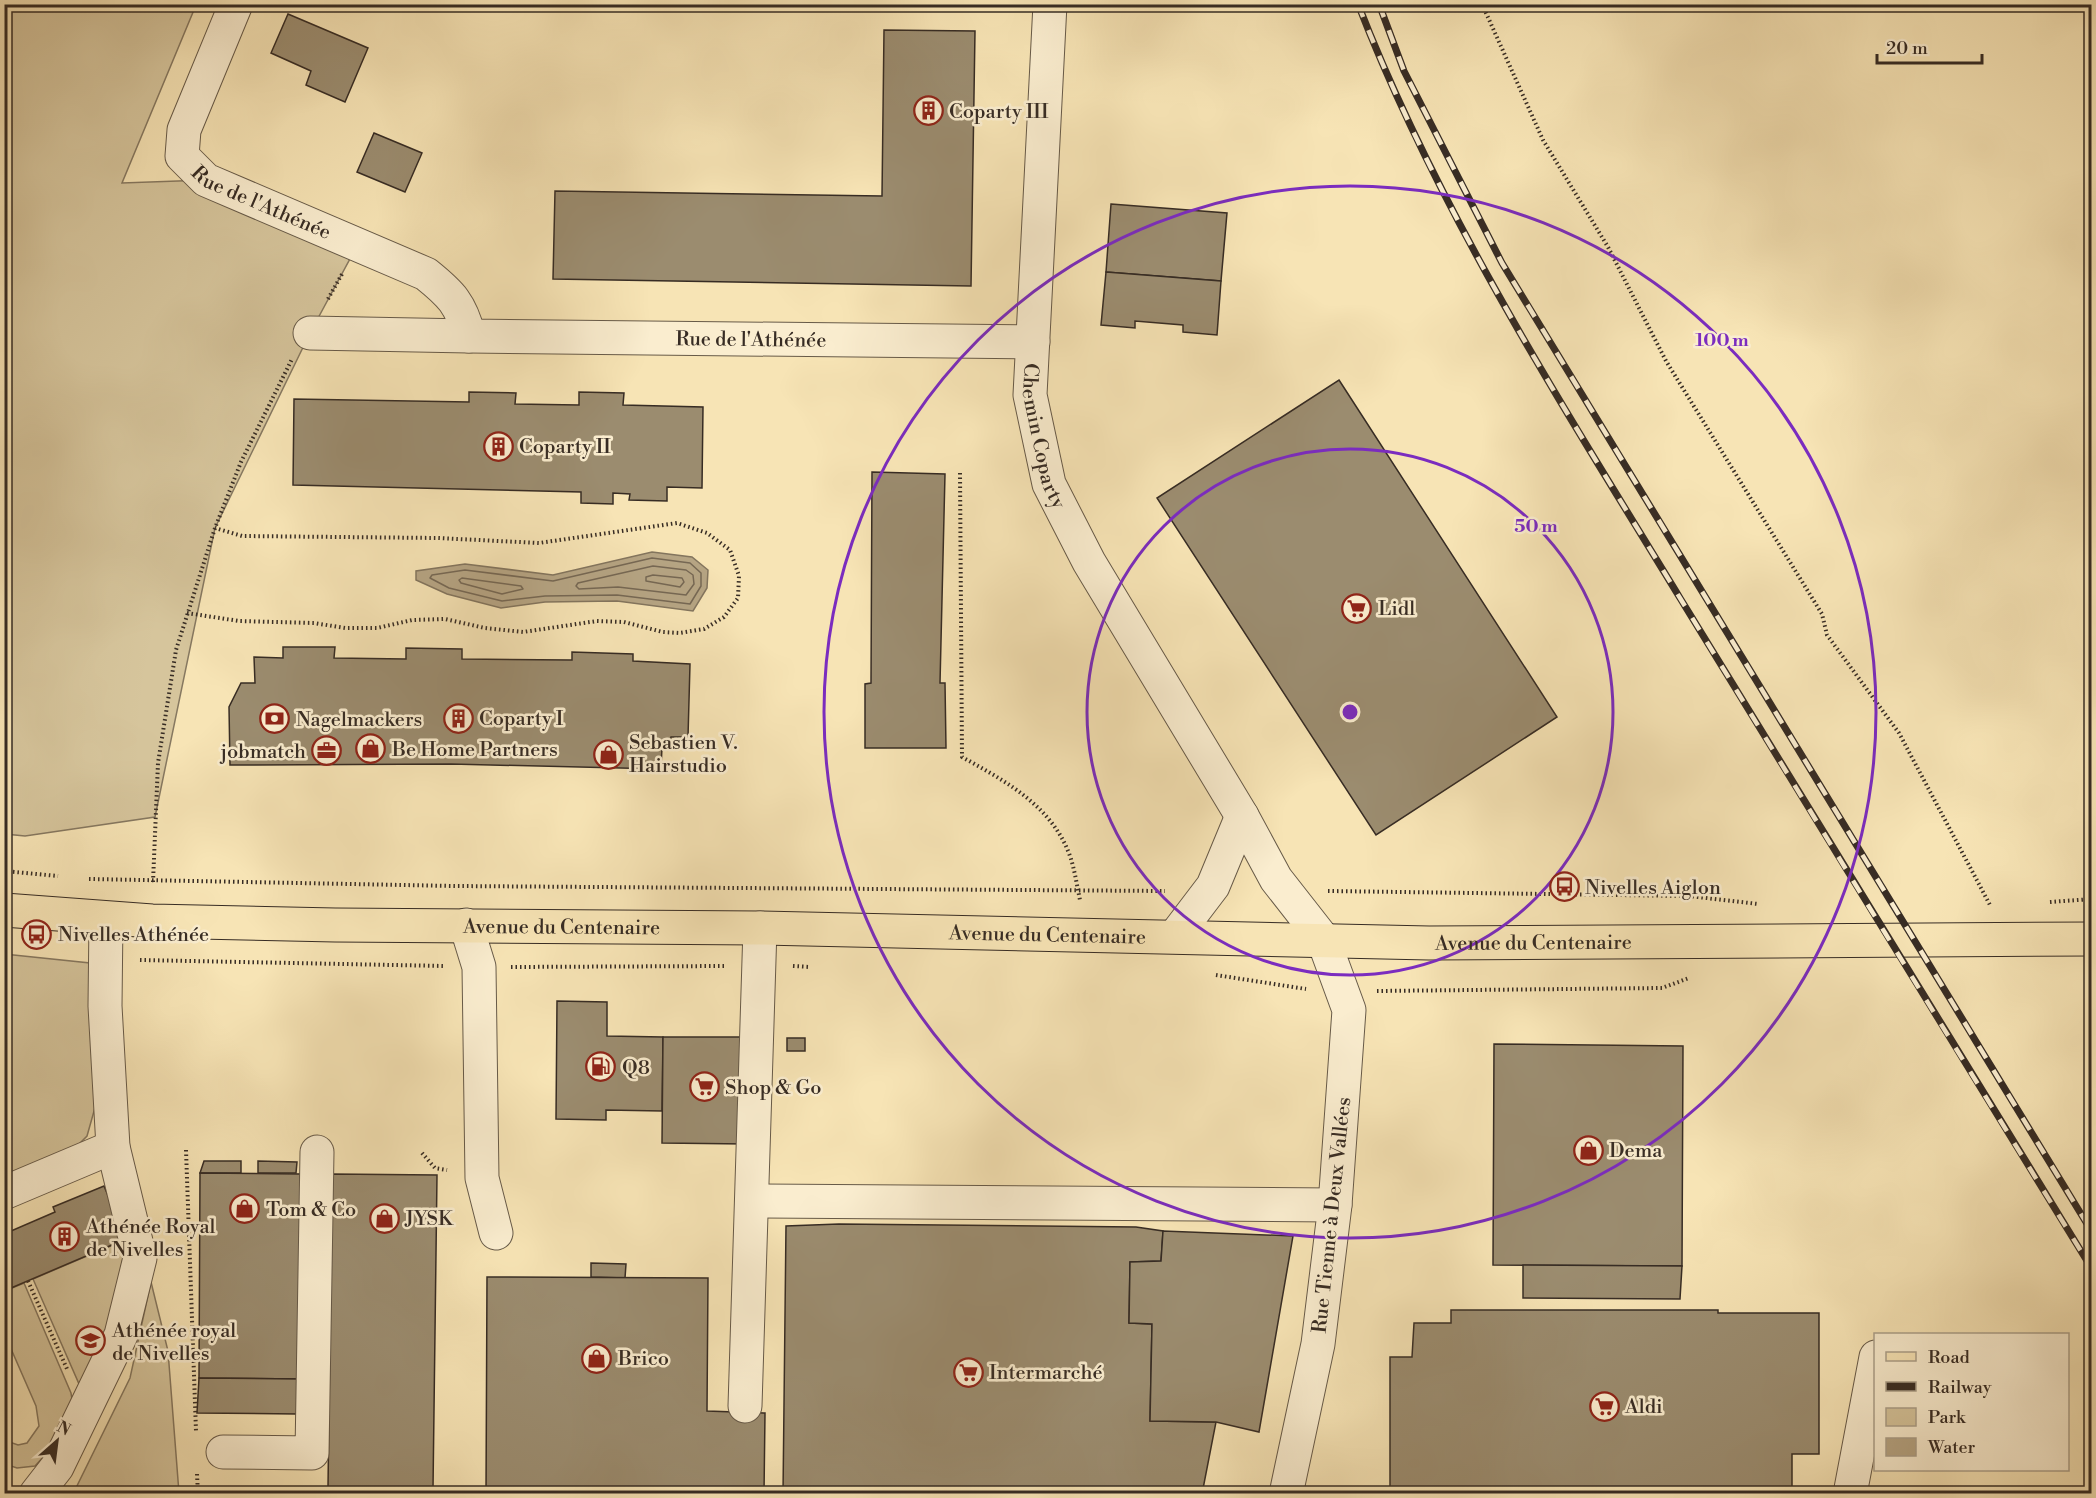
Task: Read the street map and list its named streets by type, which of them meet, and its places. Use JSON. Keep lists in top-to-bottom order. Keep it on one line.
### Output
{"streets":{"main road":["Avenue du Centenaire"],"street":["Rue de l'Athénée","Chemin Coparty","Rue Tienne à Deux Vallées"]},"crossings":[["Rue de l'Athénée","Chemin Coparty"],["Chemin Coparty","Avenue du Centenaire"],["Chemin Coparty","Rue Tienne à Deux Vallées"],["Avenue du Centenaire","Rue Tienne à Deux Vallées"]],"places":{"building":["Coparty III","Coparty II","Coparty I","Athénée Royal de Nivelles"],"supermarket":["Lidl","Shop & Go","Intermarché","Aldi"],"bank":["Nagelmackers"],"shop":["Be Home Partners","Sebastien V. Hairstudio","Dema","Tom & Co","JYSK","Brico"],"office":["jobmatch"],"bus stop":["Nivelles Aiglon","Nivelles Athénée"],"fuel station":["Q8"],"school or university":["Athénée royal de Nivelles"]},"legend":["Road","Railway","Park","Water"],"scale_bar":"20 m","north":"top right","rings":["100 m","50 m"]}
